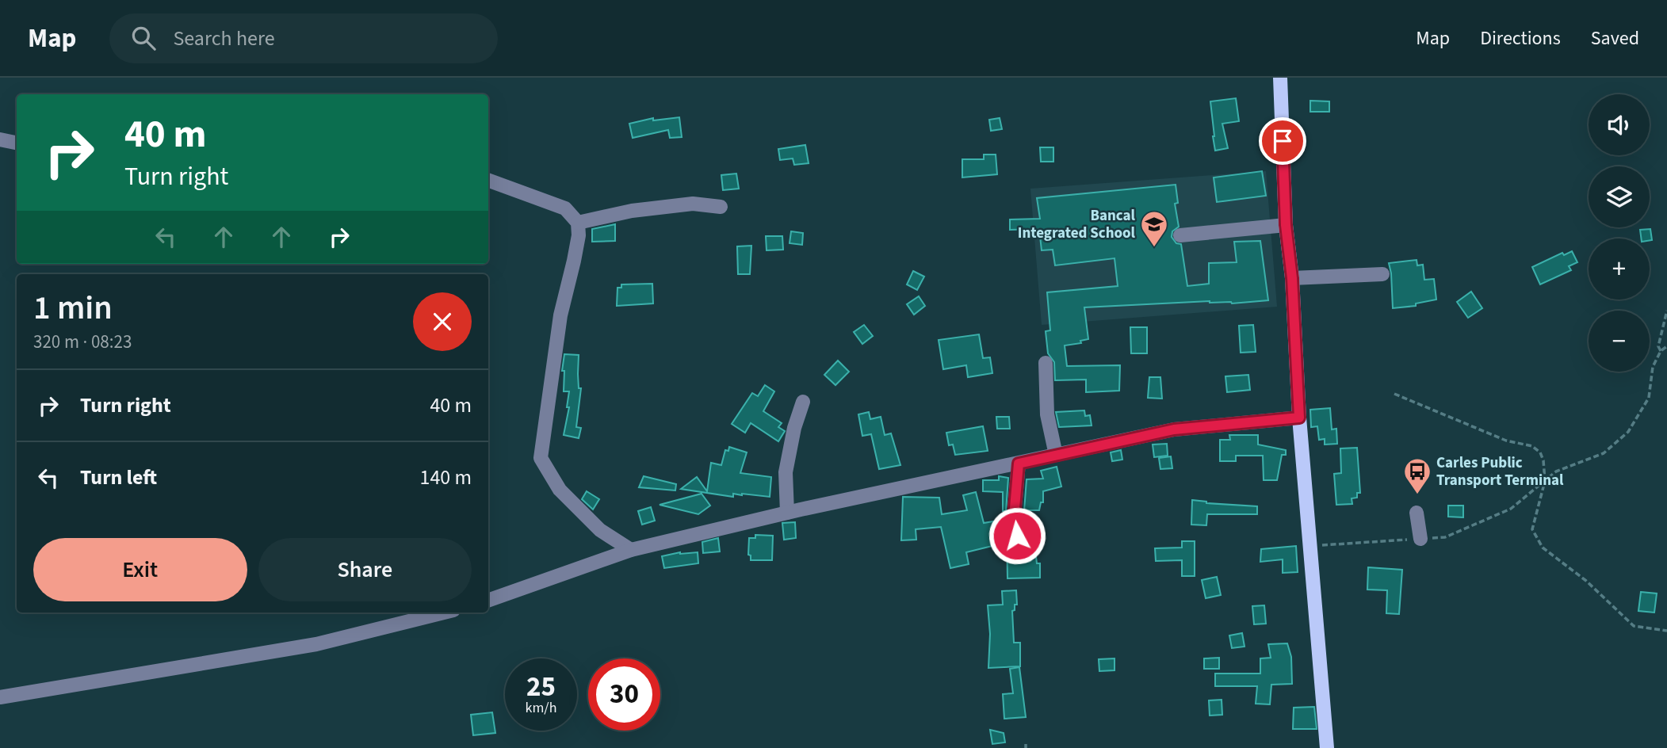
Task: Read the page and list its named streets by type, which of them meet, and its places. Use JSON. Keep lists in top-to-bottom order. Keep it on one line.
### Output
{"places":{"school or university":["Bancal Integrated School"],"bus stop":["Carles Public Transport Terminal"]},"page":{"header":"Map","search":"Search here","nav":["Map","Directions","Saved"],"map_buttons":["+","−"],"turn":["40 m","Turn right"],"heading":["1 min","320 m · 08:23"],"list":[{"name":"Turn right","value":"40 m"},{"name":"Turn left","value":"140 m"}],"buttons":["Exit","Share"],"speed":"25 km/h","limit":"30"}}
